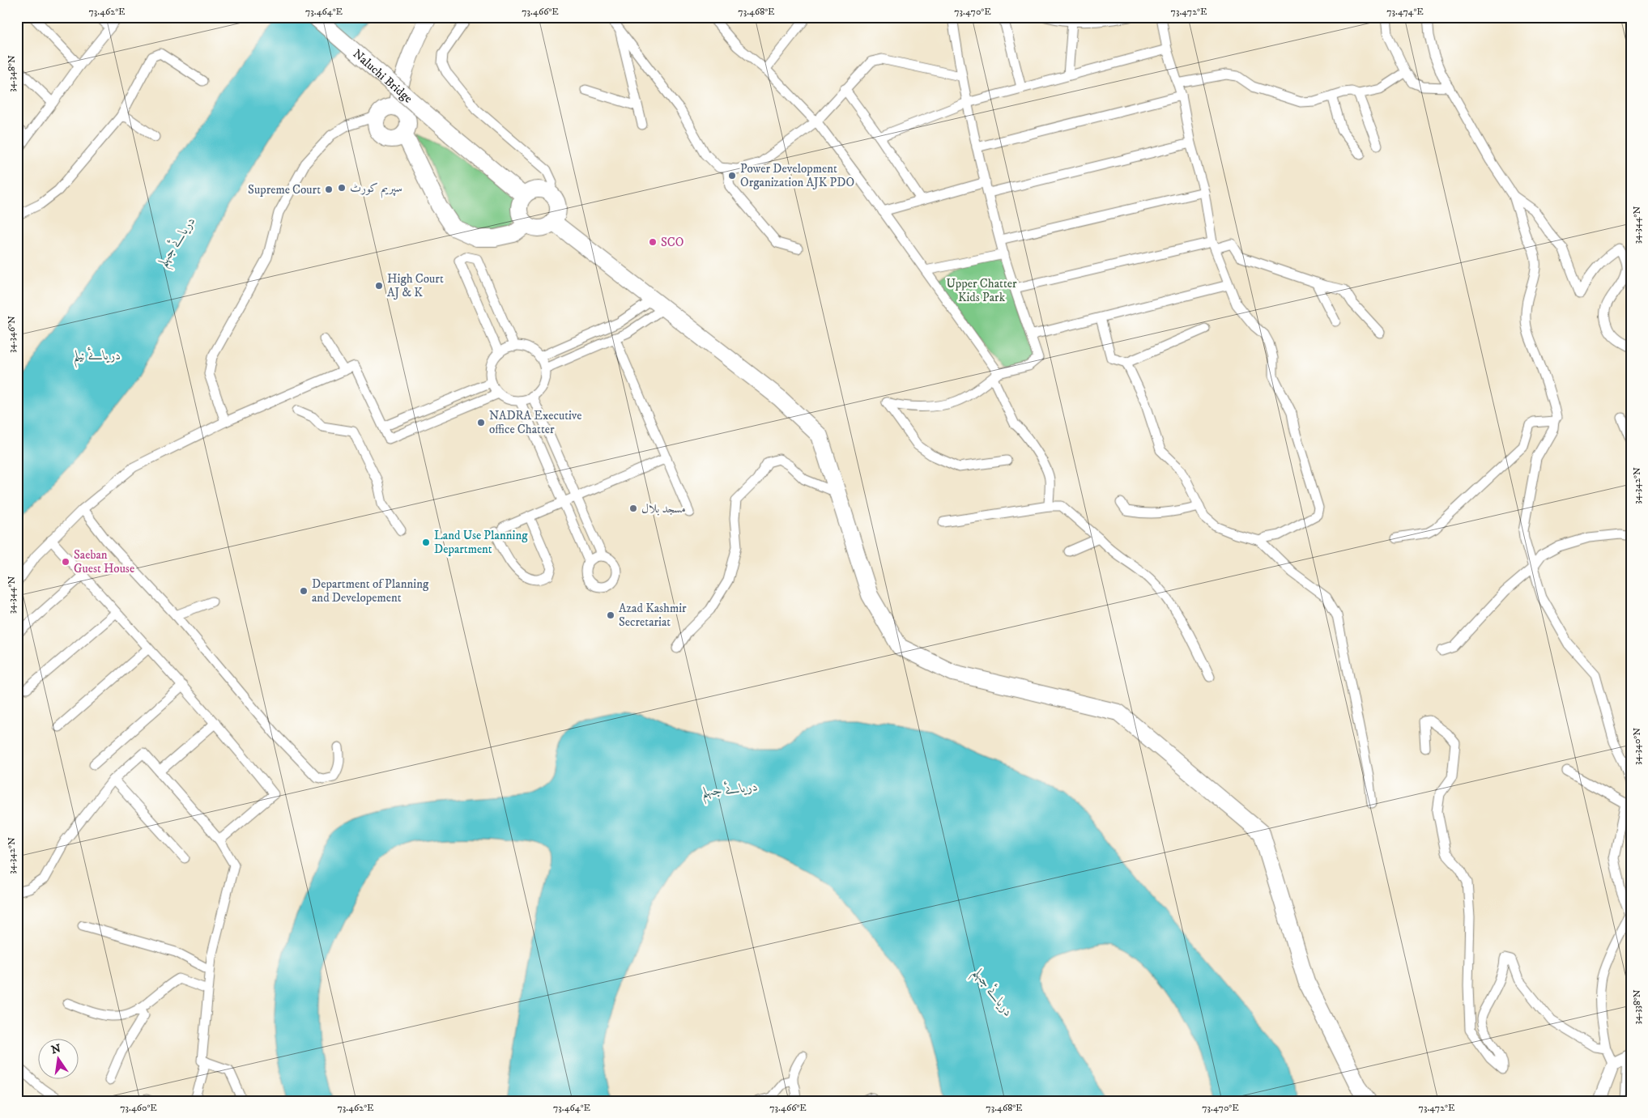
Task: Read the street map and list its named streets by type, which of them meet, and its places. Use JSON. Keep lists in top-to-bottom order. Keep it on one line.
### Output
{"streets":{"highway":["Naluchi Bridge"]},"water":["دریائے جہلم","دریائے نیلم"],"parks":["Upper Chatter Kids Park"],"places":["Power Development Organization AJK PDO","سپریم کورٹ","Supreme Court","SCO","High Court AJ & K","NADRA Executive office Chatter","مسجد بلال","Land Use Planning Department","Saeban Guest House","Department of Planning and Developement","Azad Kashmir Secretariat"],"north":"top","coordinates":["73.462°E","73.464°E","73.466°E","73.468°E","73.470°E","73.472°E","73.474°E","34.348°N","34.344°N","34.346°N","34.342°N","34.340°N","34.338°N","73.460°E"]}
